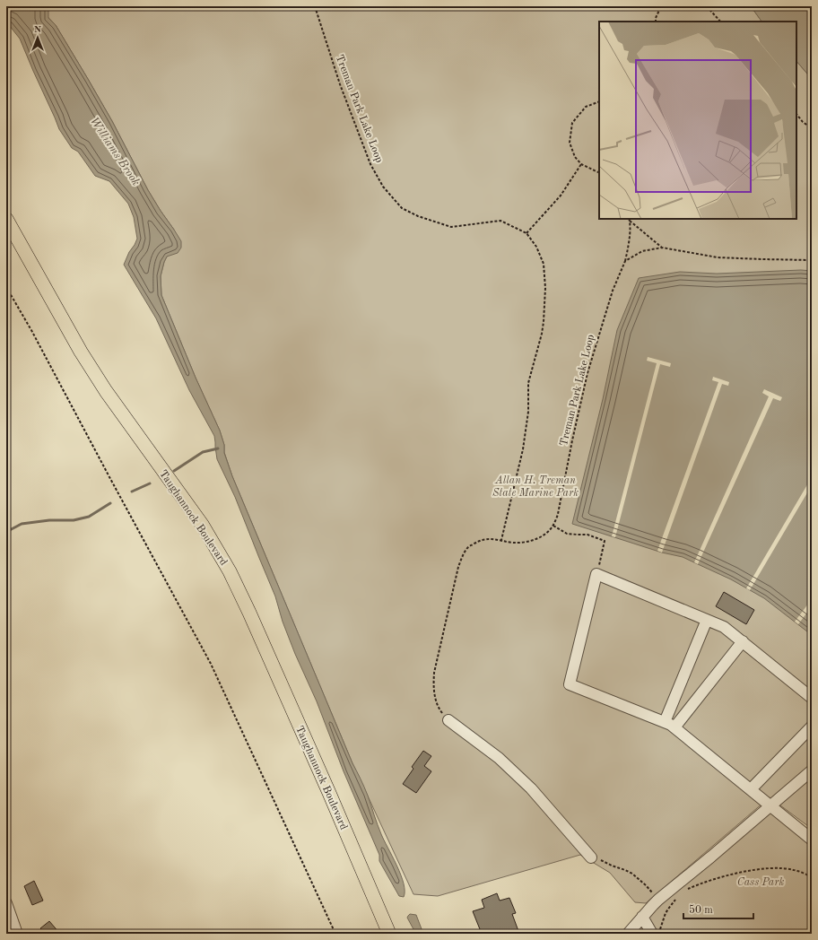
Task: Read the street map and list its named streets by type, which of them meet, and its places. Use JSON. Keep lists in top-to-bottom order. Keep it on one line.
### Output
{"streets":{"main road":["Taughannock Boulevard"],"path":["Treman Park Lake Loop"]},"water":["Williams Brook"],"parks":["Allan H. Treman State Marine Park","Cass Park"],"scale_bar":"50 m","north":"top"}
